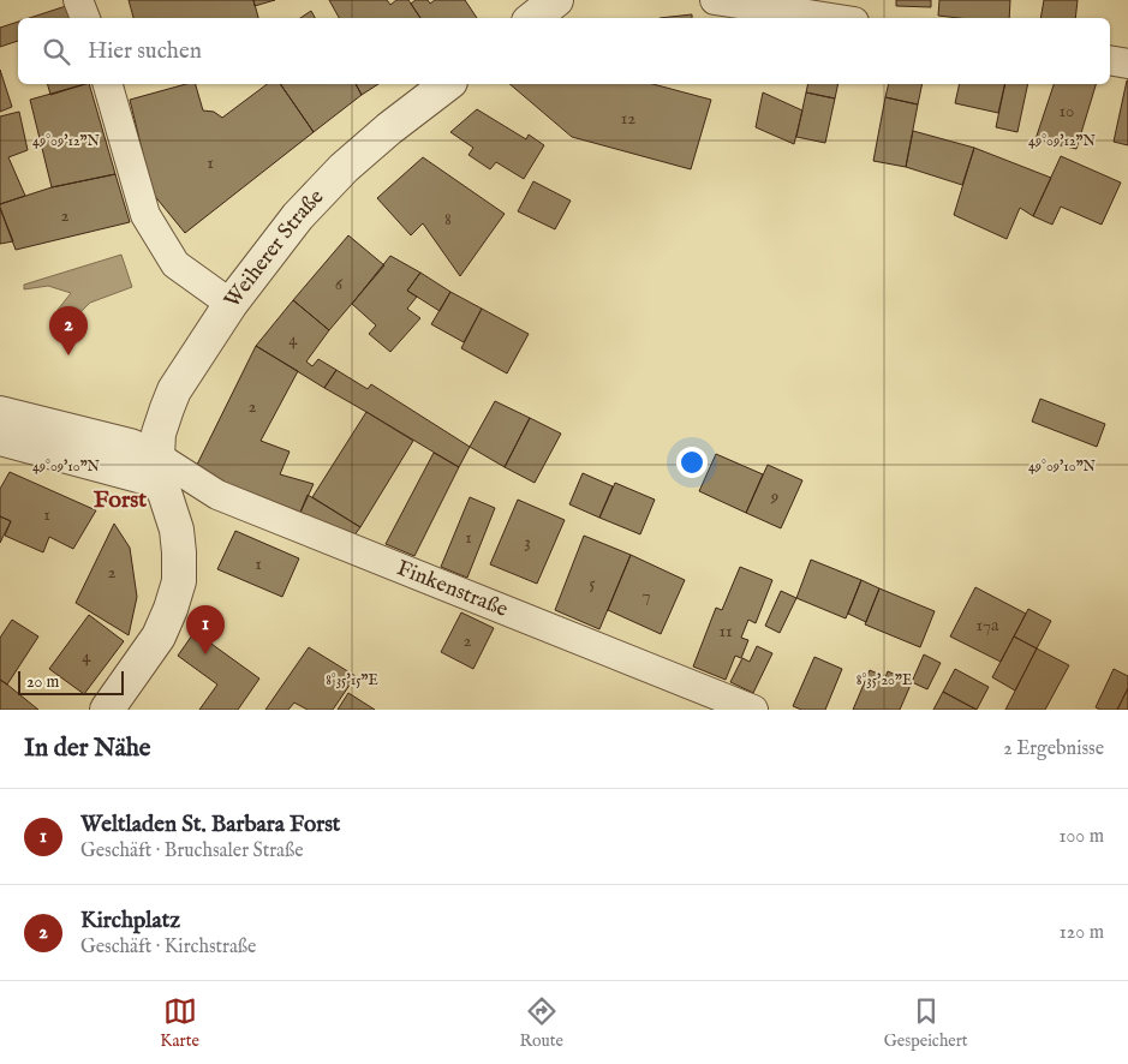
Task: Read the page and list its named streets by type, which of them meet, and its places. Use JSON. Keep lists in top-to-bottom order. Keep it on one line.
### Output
{"streets":{"street":["Weiherer Straße","Finkenstraße"]},"crossings":[["Weiherer Straße","Finkenstraße"]],"districts":["Forst"],"house_numbers":["10","12","1","2","8","6","4","2","9","1","1","3","1","2","5","7","17a","11","2","4"],"scale_bar":"20 m","page":{"search":"Hier suchen","pins":["2","1"],"scale":"20 m","heading":["In der Nähe","2 Ergebnisse"],"list":[{"mark":"1","name":"Weltladen St. Barbara Forst","note":"Geschäft · Bruchsaler Straße","value":"100 m"},{"mark":"2","name":"Kirchplatz","note":"Geschäft · Kirchstraße","value":"120 m"}],"nav":["Karte","Route","Gespeichert"]},"coordinates":["49°09'12\"N","49°09'10\"N","8°35'15\"E","8°35'20\"E"]}
